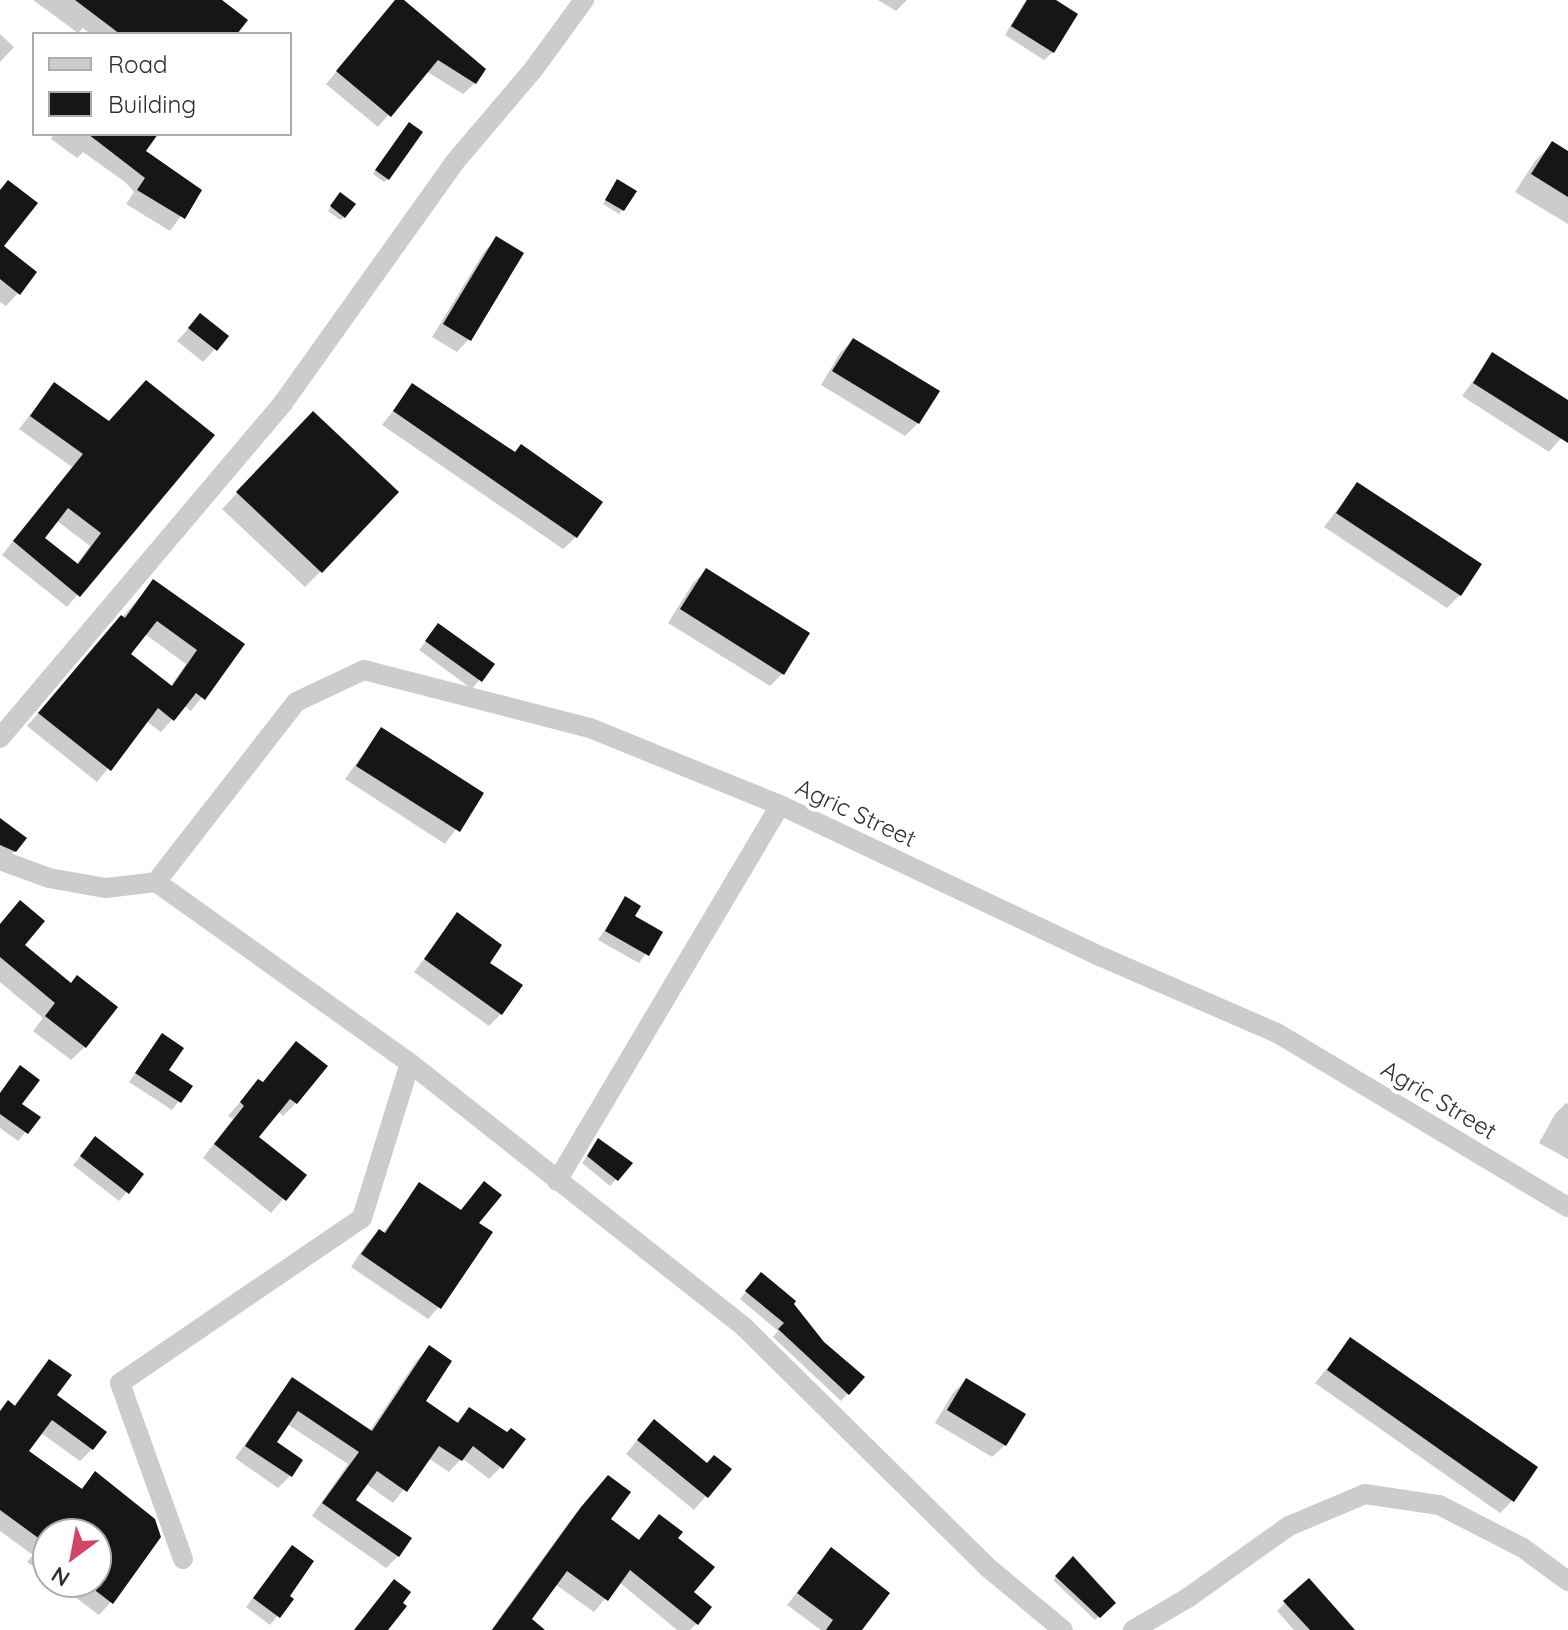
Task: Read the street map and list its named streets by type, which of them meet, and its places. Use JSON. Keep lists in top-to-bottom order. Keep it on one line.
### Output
{"streets":{"street":["Agric Street"]},"legend":["Road","Building"],"north":"bottom left"}
